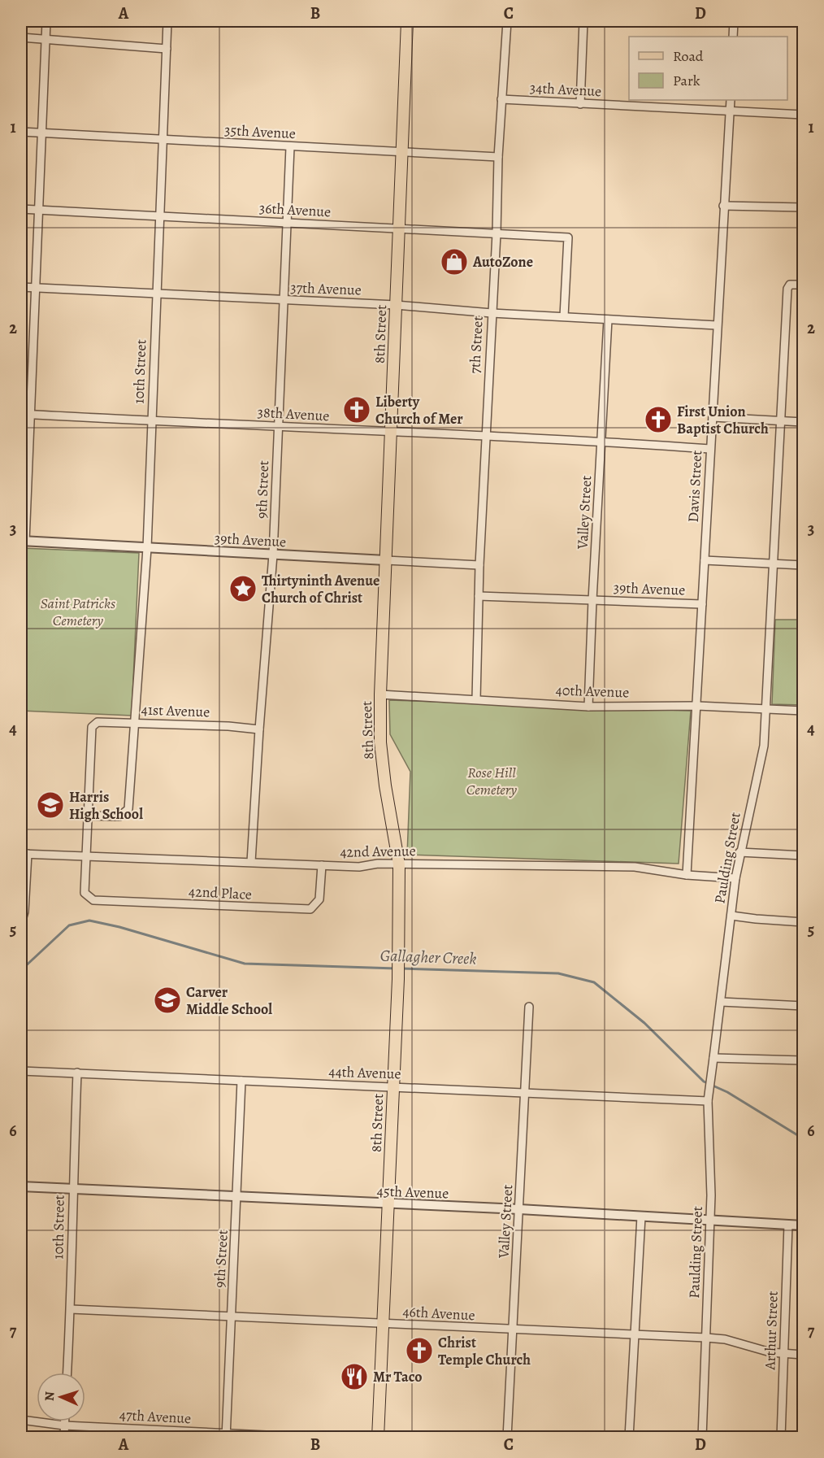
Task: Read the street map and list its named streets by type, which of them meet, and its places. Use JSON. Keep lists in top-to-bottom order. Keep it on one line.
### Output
{"streets":{"main road":["8th Street"],"street":["34th Avenue","35th Avenue","36th Avenue","37th Avenue","7th Street","10th Street","38th Avenue","Davis Street","9th Street","Valley Street","39th Avenue","40th Avenue","41st Avenue","42nd Avenue","Paulding Street","42nd Place","44th Avenue","45th Avenue","46th Avenue","Arthur Street","47th Avenue"]},"crossings":[["34th Avenue","7th Street"],["34th Avenue","Davis Street"],["35th Avenue","8th Street"],["35th Avenue","7th Street"],["35th Avenue","10th Street"],["35th Avenue","9th Street"],["36th Avenue","37th Avenue"],["36th Avenue","8th Street"],["36th Avenue","7th Street"],["36th Avenue","10th Street"],["36th Avenue","9th Street"],["37th Avenue","8th Street"],["37th Avenue","7th Street"],["37th Avenue","10th Street"],["37th Avenue","Davis Street"],["37th Avenue","9th Street"],["37th Avenue","Valley Street"],["8th Street","38th Avenue"],["8th Street","39th Avenue"],["8th Street","40th Avenue"],["8th Street","42nd Avenue"],["8th Street","44th Avenue"],["8th Street","45th Avenue"],["8th Street","46th Avenue"],["7th Street","38th Avenue"],["7th Street","39th Avenue"],["7th Street","40th Avenue"],["10th Street","38th Avenue"],["10th Street","39th Avenue"],["10th Street","41st Avenue"],["10th Street","44th Avenue"],["10th Street","45th Avenue"],["10th Street","46th Avenue"],["38th Avenue","Davis Street"],["38th Avenue","9th Street"],["38th Avenue","Valley Street"],["Davis Street","39th Avenue"],["Davis Street","40th Avenue"],["Davis Street","42nd Avenue"],["9th Street","39th Avenue"],["9th Street","41st Avenue"],["9th Street","42nd Avenue"],["9th Street","44th Avenue"],["9th Street","45th Avenue"],["9th Street","46th Avenue"],["9th Street","47th Avenue"],["Valley Street","39th Avenue"],["Valley Street","40th Avenue"],["Valley Street","44th Avenue"],["Valley Street","45th Avenue"],["Valley Street","46th Avenue"],["40th Avenue","Paulding Street"],["42nd Avenue","Paulding Street"],["42nd Avenue","42nd Place"],["Paulding Street","44th Avenue"],["Paulding Street","45th Avenue"],["Paulding Street","46th Avenue"],["45th Avenue","Arthur Street"],["46th Avenue","Arthur Street"]],"water":["Gallagher Creek"],"parks":["Saint Patricks Cemetery","Rose Hill Cemetery"],"places":{"shop":["AutoZone"],"church":["Liberty Church of Mer","First Union Baptist Church","Christ Temple Church"],"place":["Thirtyninth Avenue Church of Christ"],"school or university":["Harris High School","Carver Middle School"],"restaurant":["Mr Taco"]},"legend":["Road","Park"],"north":"left","grid":{"columns":["A","B","C","D"],"rows":["1","2","3","4","5","6","7"]}}
